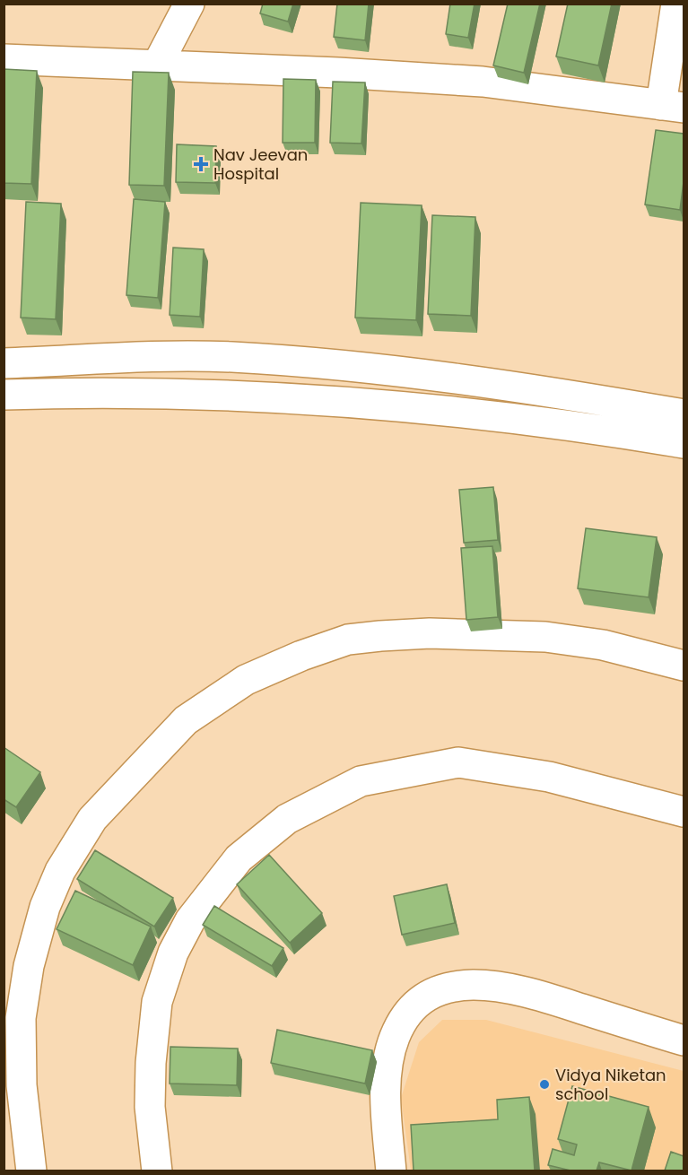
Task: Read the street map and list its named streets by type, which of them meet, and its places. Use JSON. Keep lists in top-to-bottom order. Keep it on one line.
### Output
{"places":{"health":["Nav Jeevan Hospital"],"other":["Vidya Niketan school"]}}
